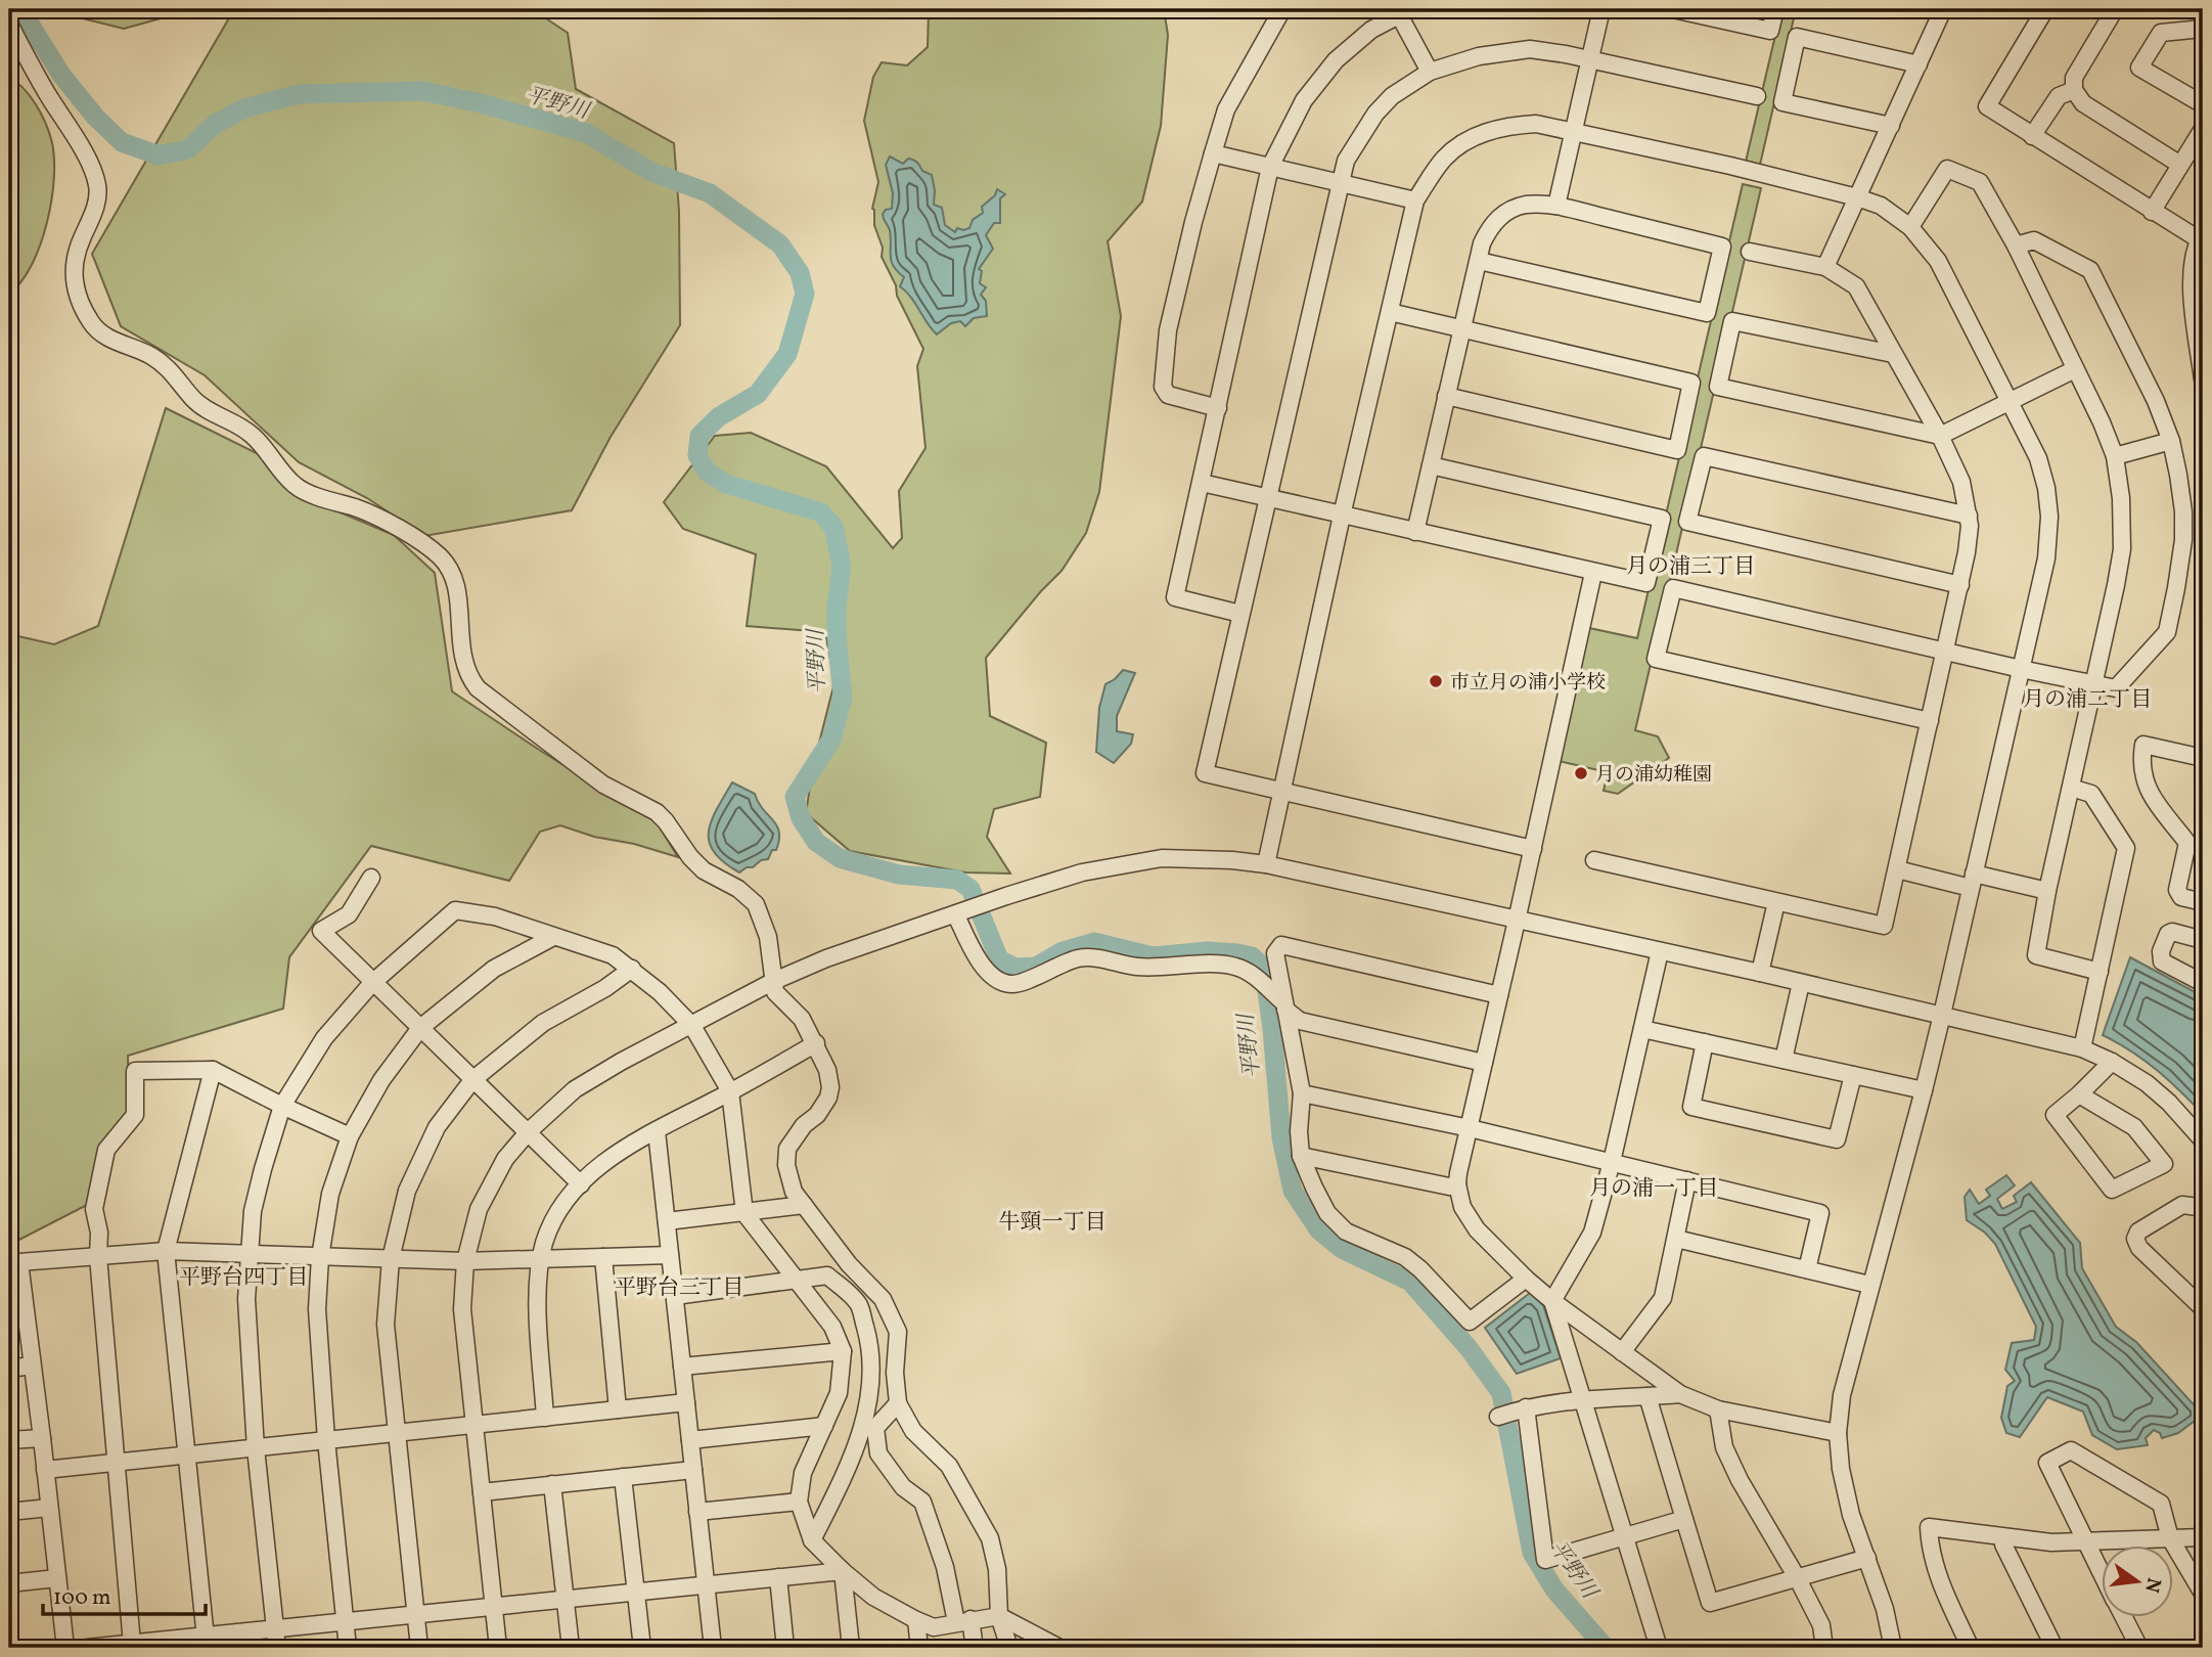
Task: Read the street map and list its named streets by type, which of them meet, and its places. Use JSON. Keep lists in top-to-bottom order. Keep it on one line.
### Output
{"districts":["月の浦三丁目","月の浦二丁目","月の浦一丁目","牛頸一丁目","平野台四丁目","平野台三丁目"],"water":["平野川"],"places":["市立月の浦小学校","月の浦幼稚園"],"scale_bar":"100 m","north":"right"}
